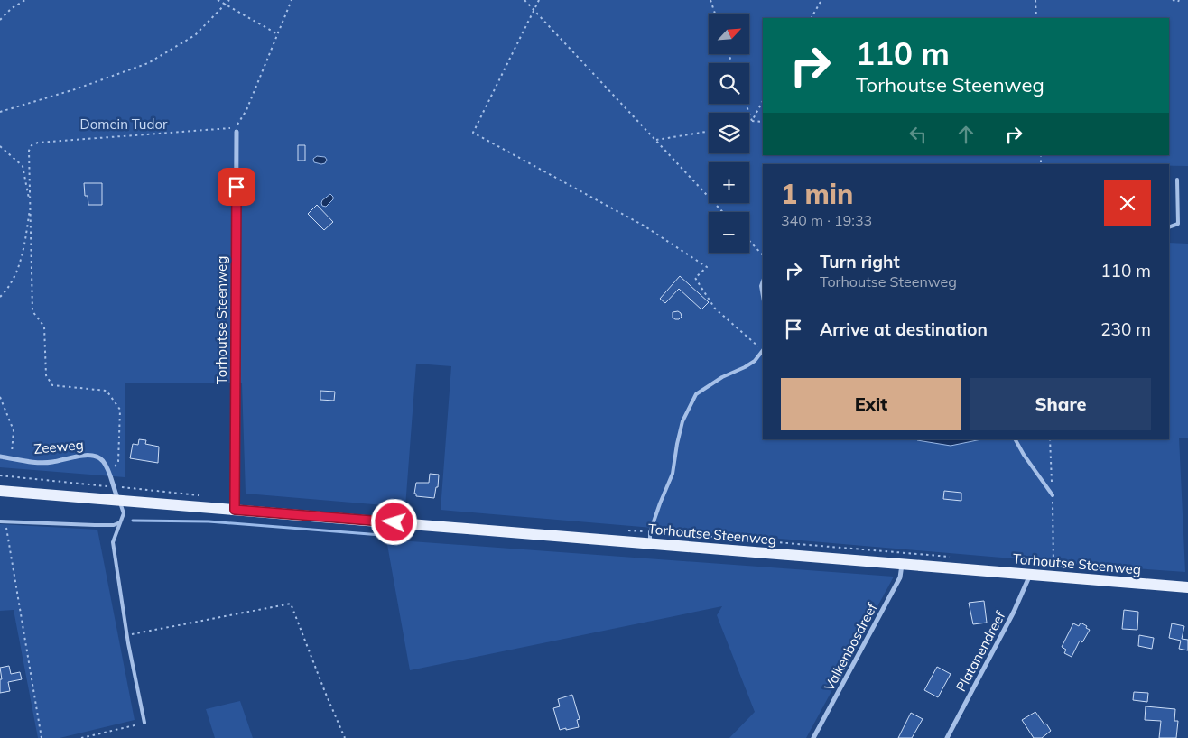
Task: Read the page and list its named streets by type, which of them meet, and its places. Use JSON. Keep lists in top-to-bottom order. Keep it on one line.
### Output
{"streets":{"main road":["Torhoutse Steenweg"],"street":["Zeeweg","Valkenbosdreef","Platanendreef"]},"crossings":[["Torhoutse Steenweg","Zeeweg"],["Torhoutse Steenweg","Valkenbosdreef"],["Torhoutse Steenweg","Platanendreef"]],"parks":["Domein Tudor"],"north":"top right","page":{"map_buttons":["+","−"],"turn":["110 m","Torhoutse Steenweg"],"heading":["1 min","340 m · 19:33"],"list":[{"name":"Turn right","note":"Torhoutse Steenweg","value":"110 m"},{"name":"Arrive at destination","value":"230 m"}],"buttons":["Exit","Share"]}}
